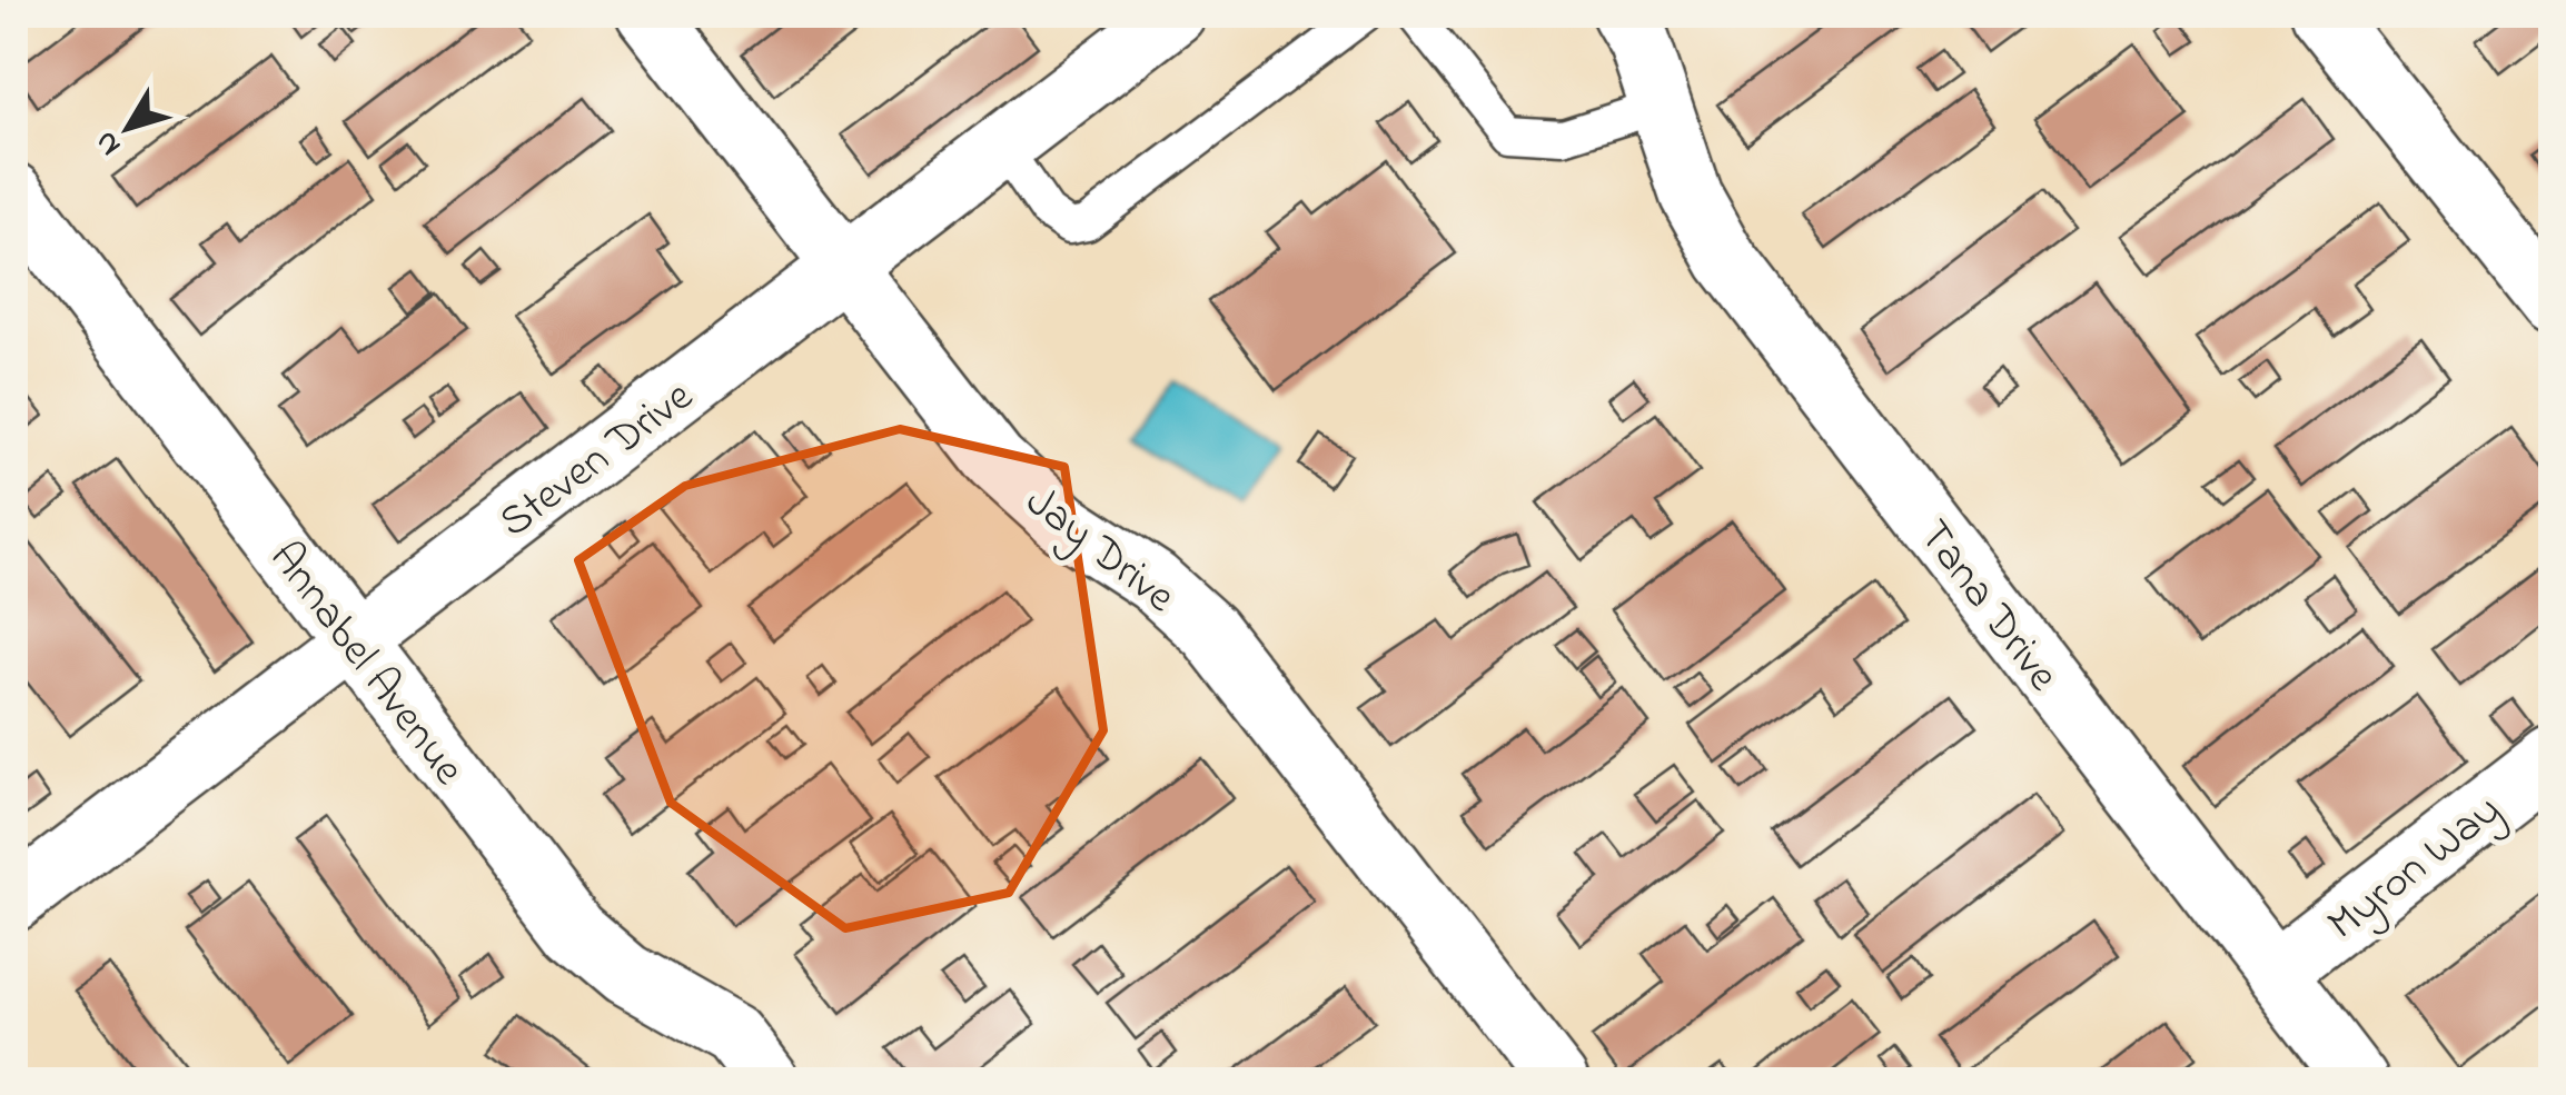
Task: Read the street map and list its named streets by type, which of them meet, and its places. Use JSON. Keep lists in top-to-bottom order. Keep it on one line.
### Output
{"streets":{"street":["Steven Drive","Jay Drive","Tana Drive","Annabel Avenue","Myron Way"]},"crossings":[["Steven Drive","Jay Drive"],["Steven Drive","Annabel Avenue"],["Tana Drive","Myron Way"]],"north":"bottom left"}
